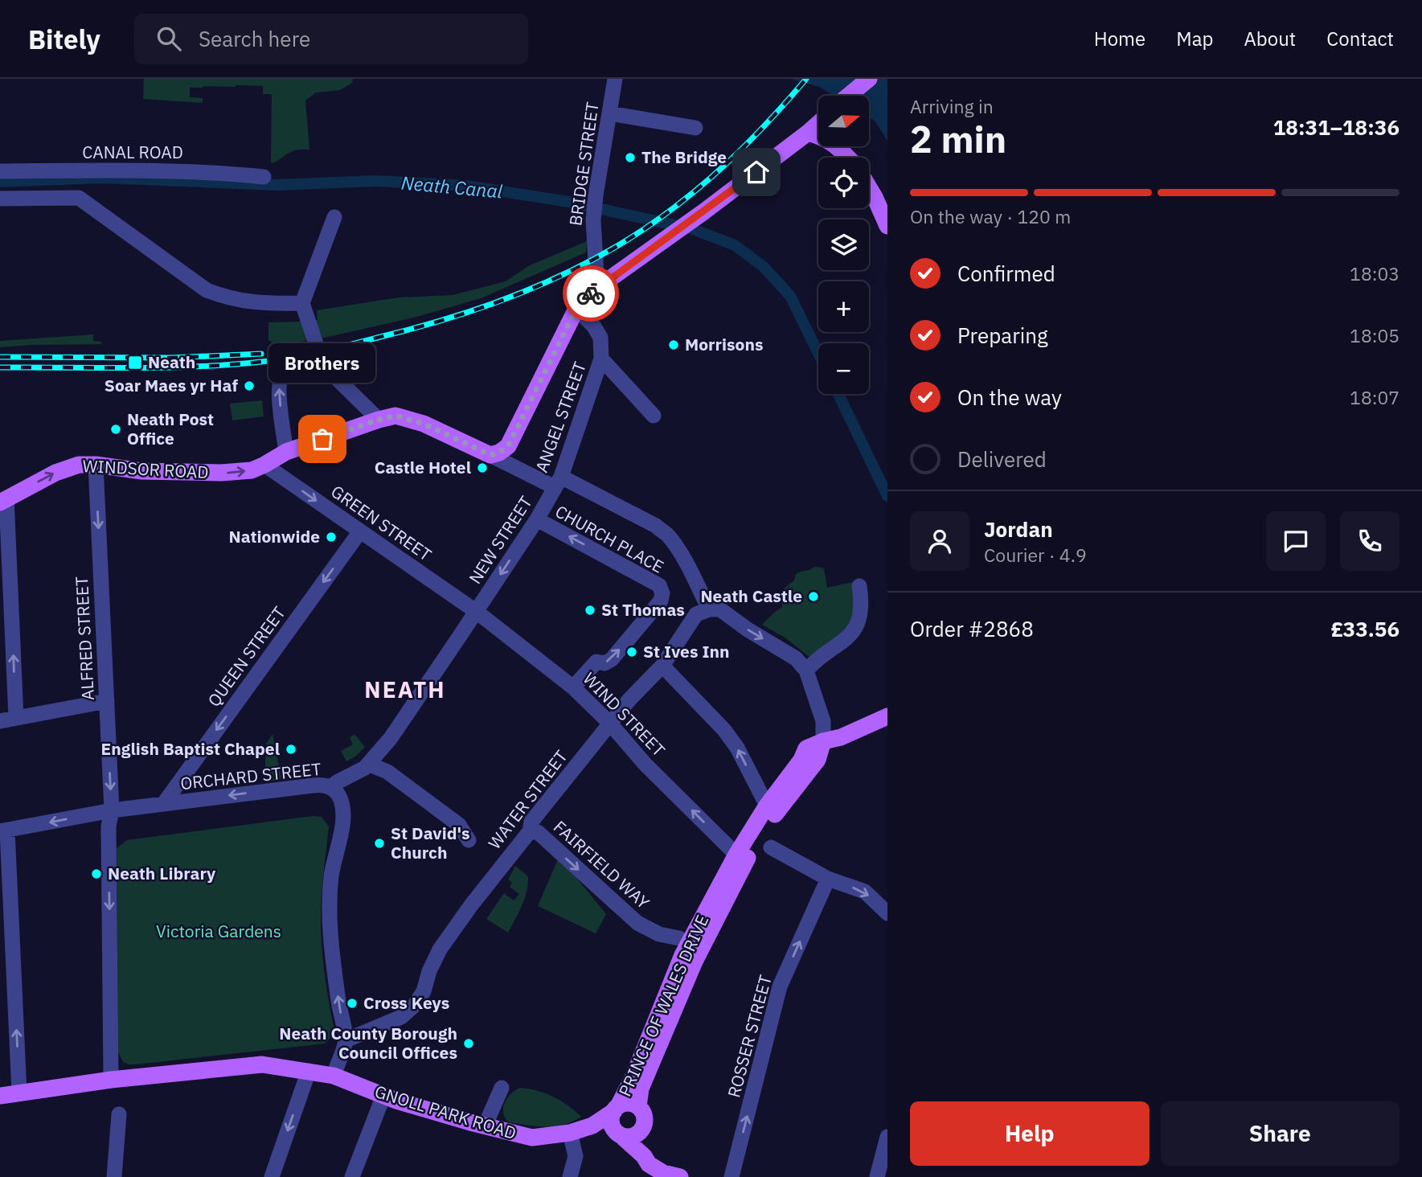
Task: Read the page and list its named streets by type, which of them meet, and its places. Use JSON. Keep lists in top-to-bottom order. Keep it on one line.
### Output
{"streets":{"main road":["WINDSOR ROAD","PRINCE OF WALES DRIVE","GNOLL PARK ROAD"],"street":["CANAL ROAD","BRIDGE STREET","ANGEL STREET","GREEN STREET","CHURCH PLACE","NEW STREET","ALFRED STREET","QUEEN STREET","WIND STREET","ORCHARD STREET","WATER STREET","FAIRFIELD WAY","ROSSER STREET"]},"crossings":[["ANGEL STREET","NEW STREET"],["WINDSOR ROAD","GREEN STREET"],["WINDSOR ROAD","ALFRED STREET"],["GREEN STREET","NEW STREET"],["GREEN STREET","QUEEN STREET"],["GREEN STREET","WIND STREET"],["GREEN STREET","ORCHARD STREET"],["CHURCH PLACE","NEW STREET"],["CHURCH PLACE","WIND STREET"],["NEW STREET","WIND STREET"],["NEW STREET","ORCHARD STREET"],["ALFRED STREET","ORCHARD STREET"],["QUEEN STREET","ORCHARD STREET"],["WIND STREET","ORCHARD STREET"],["WIND STREET","WATER STREET"],["WIND STREET","PRINCE OF WALES DRIVE"],["WATER STREET","FAIRFIELD WAY"],["PRINCE OF WALES DRIVE","GNOLL PARK ROAD"]],"one_way":["WINDSOR ROAD","NEW STREET","QUEEN STREET","FAIRFIELD WAY","ROSSER STREET"],"districts":["NEATH"],"water":["Neath Canal"],"parks":["Victoria Gardens"],"places":{"other":["The Bridge","Morrisons","Soar Maes yr Haf","Neath Post Office","Brothers","Castle Hotel","Nationwide","Neath Castle","St Thomas","St Ives Inn","English Baptist Chapel","St David's Church","Neath Library","Cross Keys","Neath County Borough Council Offices"],"transit":["Neath"]},"north":"right","page":{"header":"Bitely","search":"Search here","nav":["Home","Map","About","Contact"],"heading":["2 min","Arriving in","18:31–18:36"],"panel":["Jordan","Courier · 4.9","Order #2868","£33.56"],"map_buttons":["+","−"],"bar":"On the way · 120 m","list":[["Confirmed","18:03"],["Preparing","18:05"],["On the way","18:07"],"Delivered"],"bubble":"Brothers","buttons":["Help","Share"]}}
